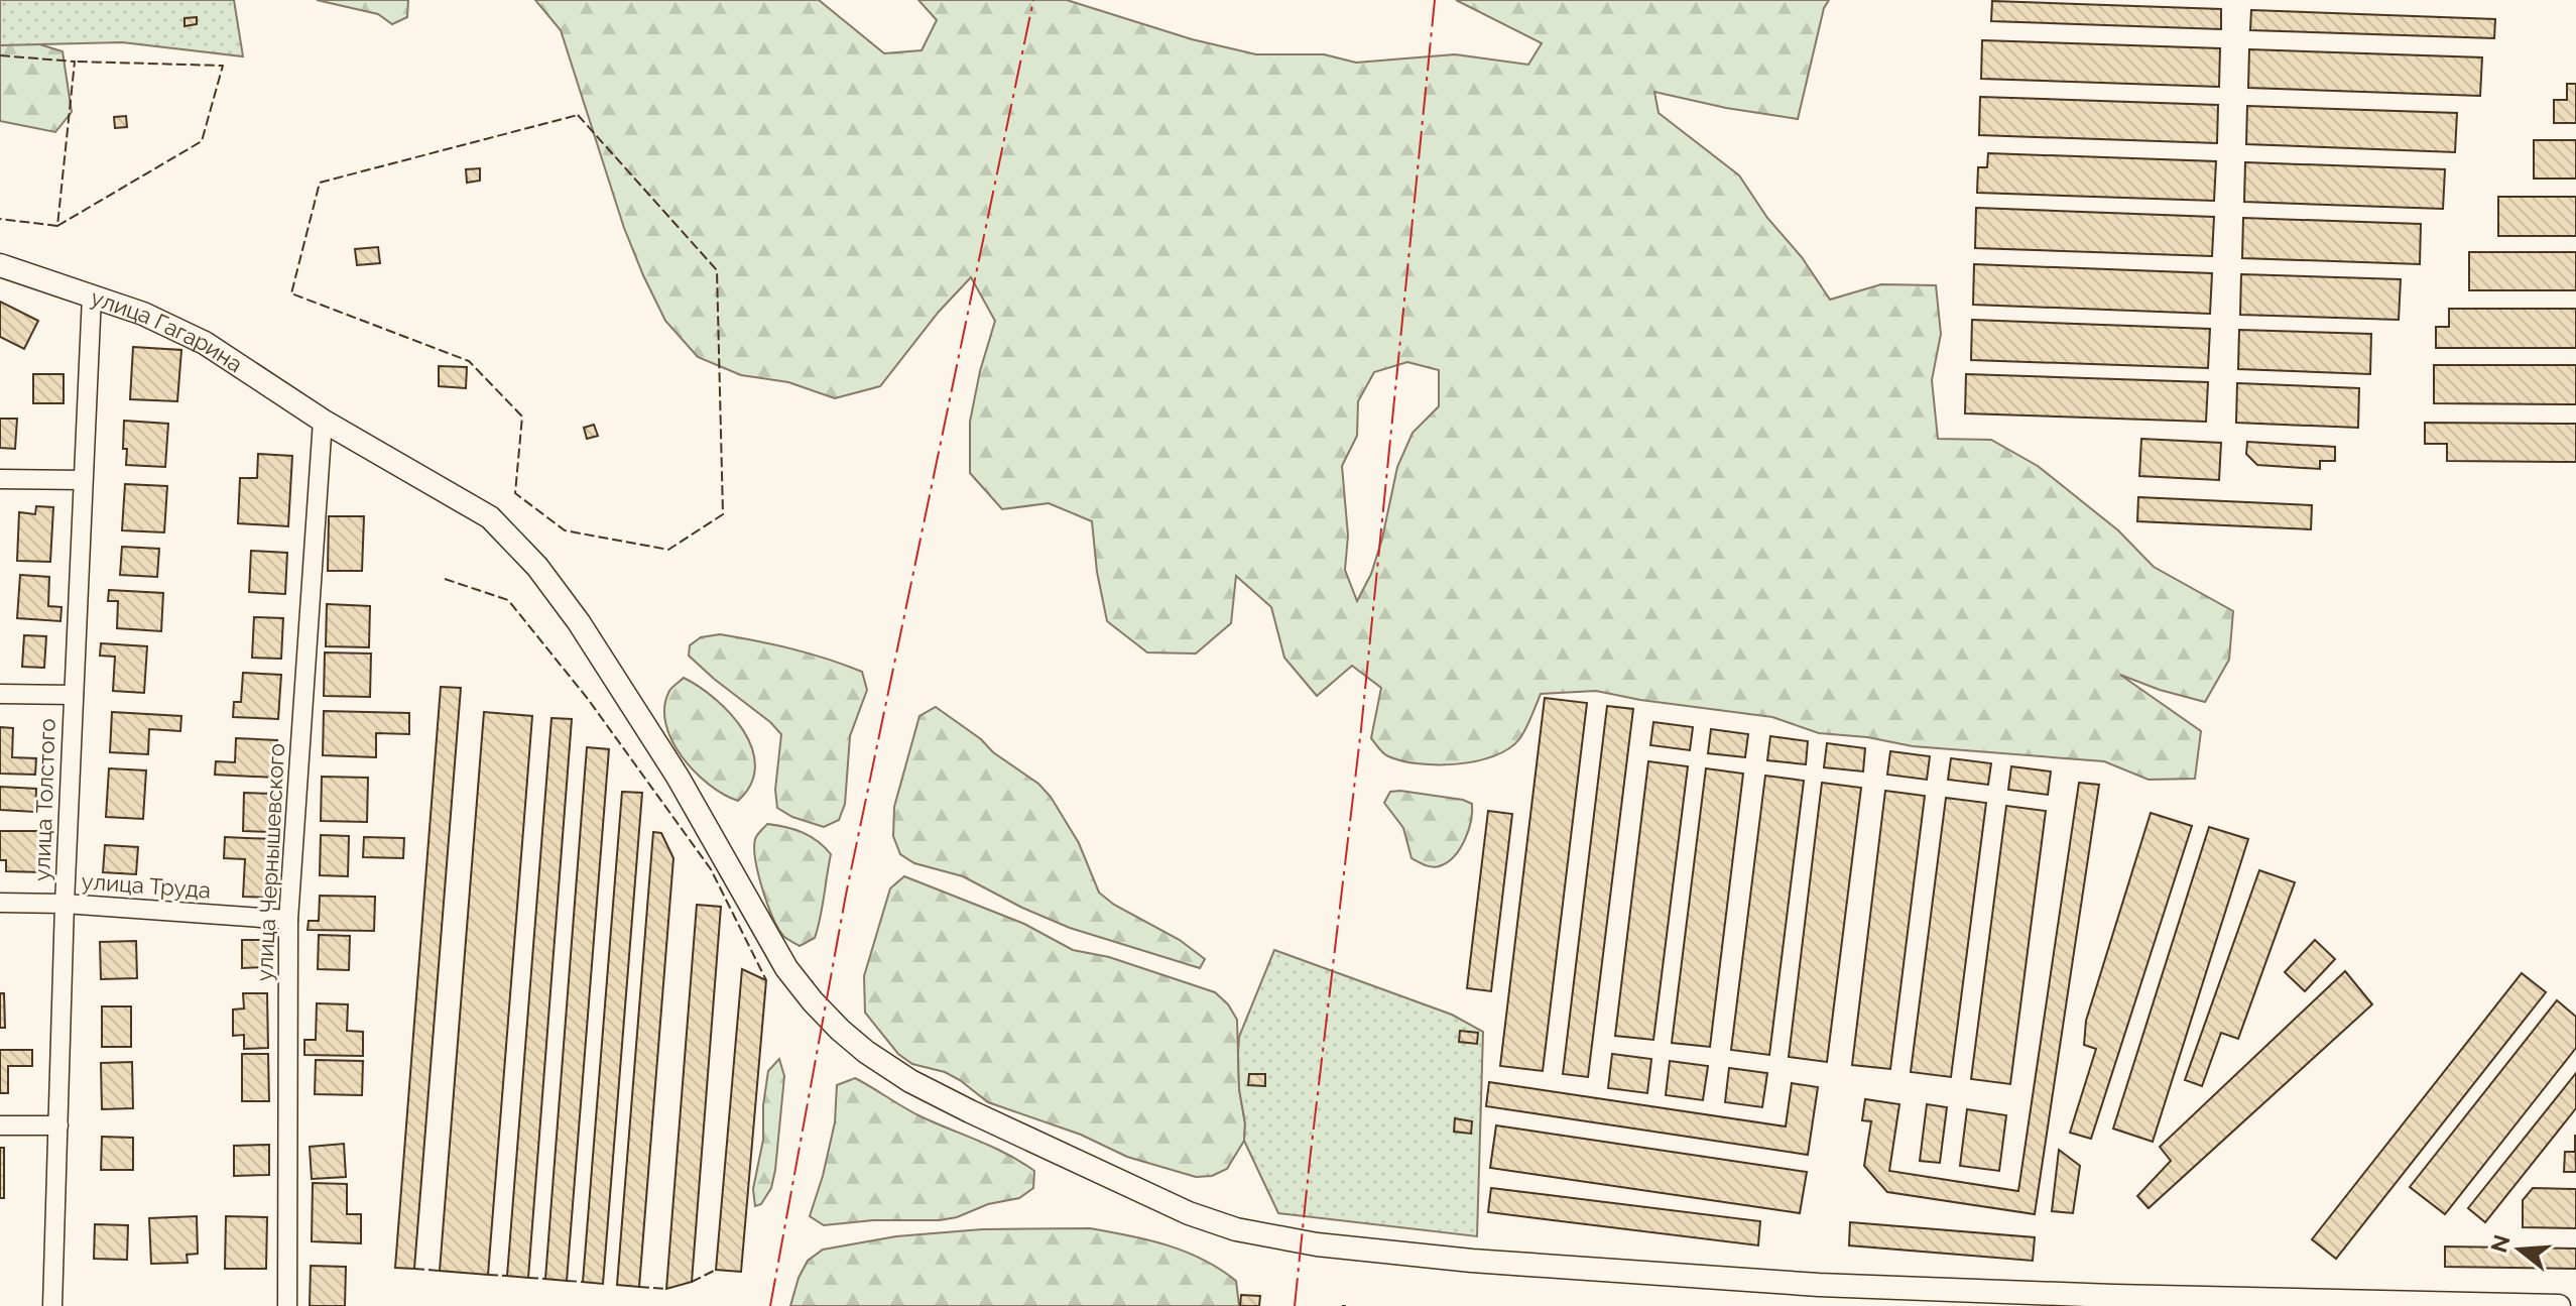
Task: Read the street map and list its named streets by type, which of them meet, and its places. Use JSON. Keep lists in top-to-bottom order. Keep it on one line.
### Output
{"streets":{"street":["улица Гагарина","улица Толстого","улица Чернышевского","улица Труда"]},"crossings":[["улица Гагарина","улица Толстого"],["улица Гагарина","улица Чернышевского"],["улица Толстого","улица Труда"],["улица Чернышевского","улица Труда"]],"north":"left"}
